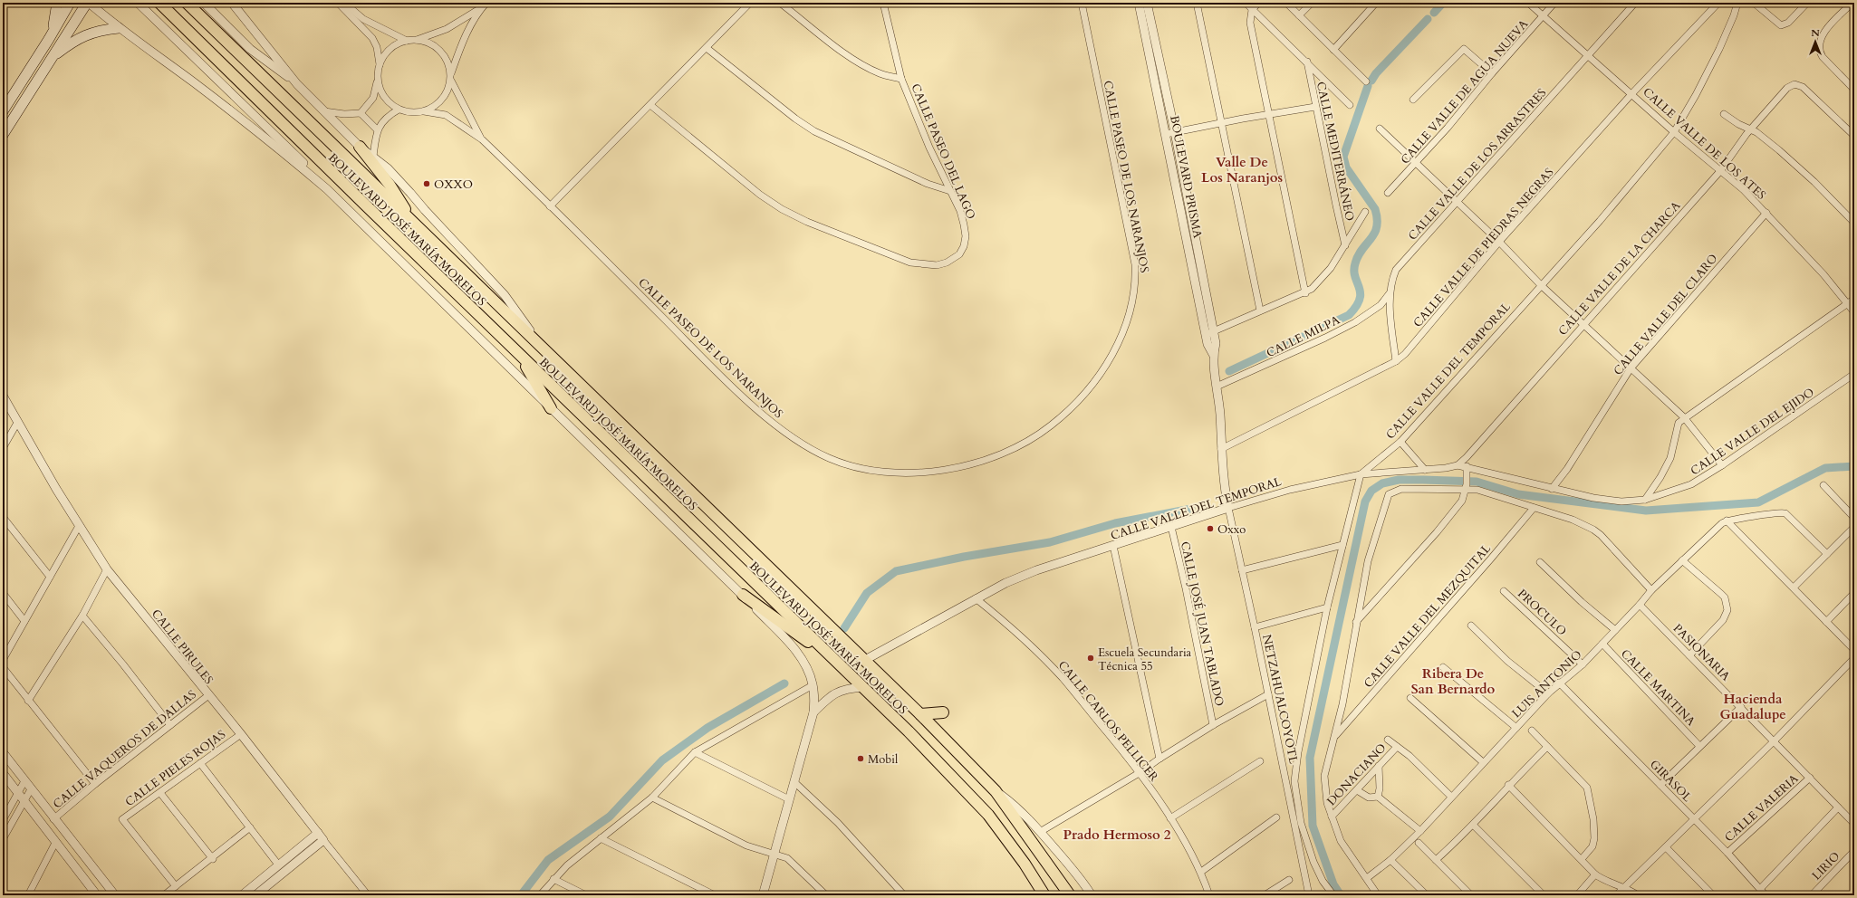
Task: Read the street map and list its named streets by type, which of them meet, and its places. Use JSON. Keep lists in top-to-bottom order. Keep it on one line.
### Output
{"streets":{"main road":["BOULEVARD JOSÉ MARÍA MORELOS"],"street":["CALLE VALLE DE AGUA NUEVA","CALLE VALLE DE LOS ATES","CALLE PASEO DEL LAGO","CALLE MEDITERRÁNEO","CALLE VALLE DE LOS ARRASTRES","CALLE PASEO DE LOS NARANJOS","BOULEVARD PRISMA","CALLE VALLE DE PIEDRAS NEGRAS","CALLE VALLE DE LA CHARCA","CALLE VALLE DEL CLARO","CALLE MILPA","CALLE VALLE DEL TEMPORAL","CALLE VALLE DEL EJIDO","PROCULO","CALLE VALLE DEL MEZQUITAL","CALLE JOSÉ JUAN TABLADO","CALLE PIRULES","PASIONARIA","LUIS ANTONIO","CALLE MARTINA","NETZAHUALCOYOTL","CALLE CARLOS PELLICER","CALLE VAQUEROS DE DALLAS","CALLE PIELES ROJAS","DONACIANO","GIRASOL","CALLE VALERIA","LIRIO"]},"crossings":[["CALLE VALLE DE AGUA NUEVA","CALLE VALLE DE LOS ATES"],["CALLE VALLE DE LOS ATES","CALLE VALLE DE LOS ARRASTRES"],["CALLE VALLE DE LOS ATES","CALLE VALLE DE PIEDRAS NEGRAS"],["CALLE VALLE DE LOS ATES","CALLE VALLE DE LA CHARCA"],["CALLE VALLE DE LOS ATES","CALLE VALLE DEL CLARO"],["CALLE VALLE DE LOS ATES","CALLE VALLE DEL TEMPORAL"],["CALLE VALLE DE LOS ARRASTRES","CALLE VALLE DE PIEDRAS NEGRAS"],["CALLE VALLE DE LOS ARRASTRES","CALLE MILPA"],["BOULEVARD PRISMA","CALLE VALLE DE PIEDRAS NEGRAS"],["BOULEVARD PRISMA","CALLE MILPA"],["BOULEVARD PRISMA","CALLE VALLE DEL TEMPORAL"],["BOULEVARD PRISMA","NETZAHUALCOYOTL"],["BOULEVARD JOSÉ MARÍA MORELOS","CALLE VALLE DEL TEMPORAL"],["CALLE VALLE DE LA CHARCA","CALLE VALLE DEL EJIDO"],["CALLE VALLE DEL CLARO","CALLE VALLE DEL EJIDO"],["CALLE VALLE DEL TEMPORAL","CALLE VALLE DEL EJIDO"],["CALLE VALLE DEL TEMPORAL","CALLE JOSÉ JUAN TABLADO"],["CALLE VALLE DEL TEMPORAL","NETZAHUALCOYOTL"],["CALLE VALLE DEL TEMPORAL","CALLE CARLOS PELLICER"],["PROCULO","LUIS ANTONIO"],["CALLE PIRULES","CALLE VAQUEROS DE DALLAS"],["CALLE PIRULES","CALLE PIELES ROJAS"],["PASIONARIA","LUIS ANTONIO"],["PASIONARIA","CALLE VALERIA"],["LUIS ANTONIO","CALLE MARTINA"],["LUIS ANTONIO","GIRASOL"],["GIRASOL","CALLE VALERIA"]],"districts":["Valle De Los Naranjos","Ribera De San Bernardo","Hacienda Guadalupe","Prado Hermoso 2"],"places":["OXXO","Oxxo","Escuela Secundaria Técnica 55","Mobil"],"north":"top"}
